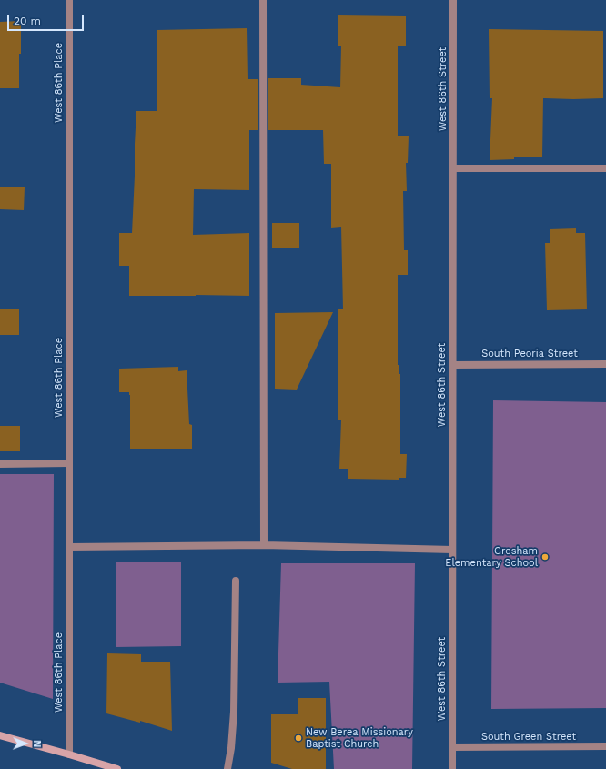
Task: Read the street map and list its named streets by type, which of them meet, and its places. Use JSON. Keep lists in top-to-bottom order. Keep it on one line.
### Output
{"streets":{"street":["West 86th Place","West 86th Street","South Peoria Street","South Green Street"]},"crossings":[["West 86th Street","South Peoria Street"],["West 86th Street","South Green Street"]],"places":["Gresham Elementary School","New Berea Missionary Baptist Church"],"scale_bar":"20 m","north":"right"}
